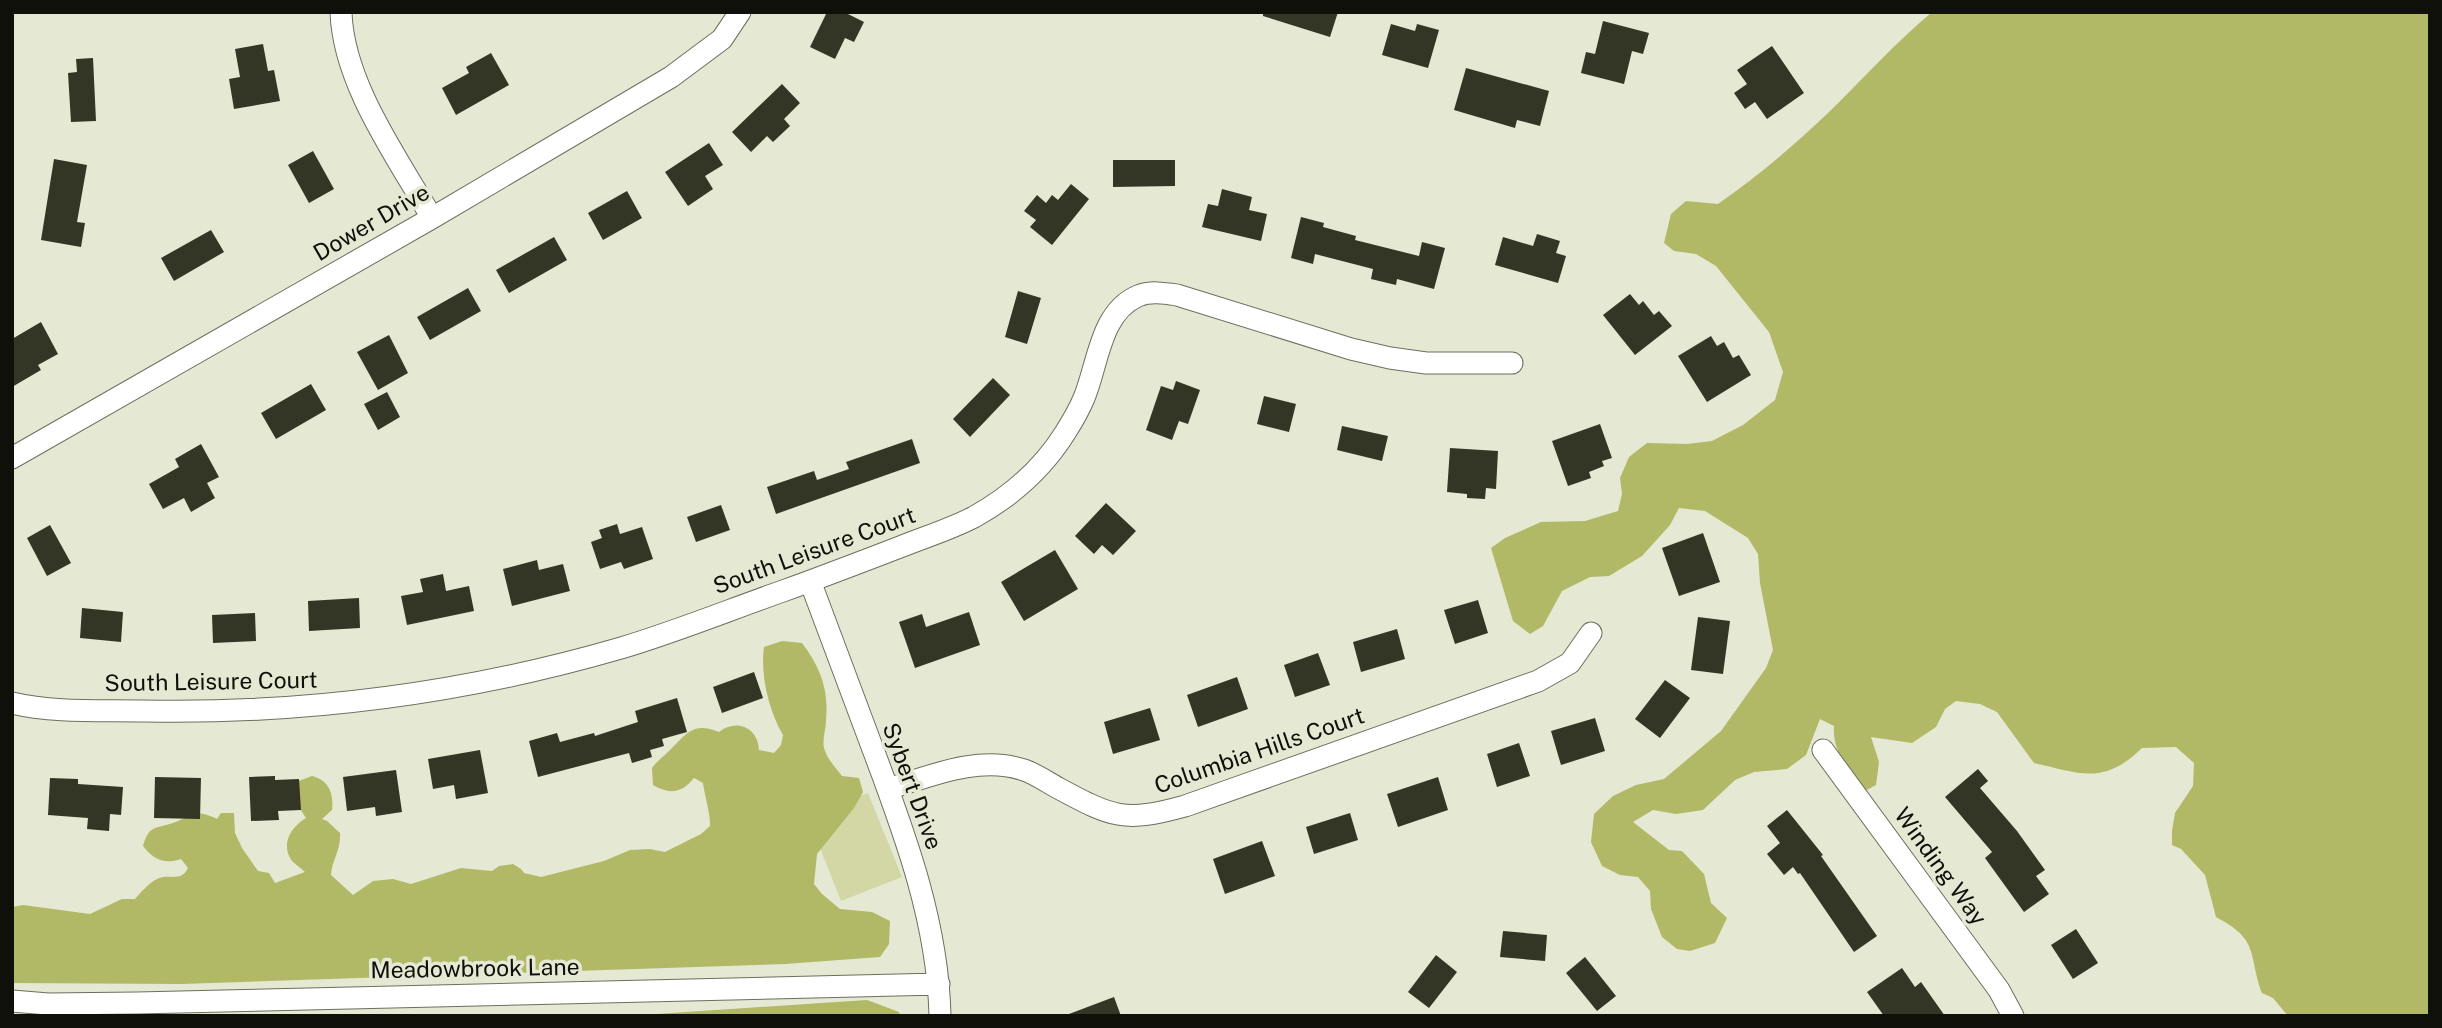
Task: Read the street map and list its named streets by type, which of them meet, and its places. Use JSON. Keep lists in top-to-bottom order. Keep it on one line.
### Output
{"streets":{"street":["Dower Drive","South Leisure Court","Columbia Hills Court","Sybert Drive","Winding Way","Meadowbrook Lane"]},"crossings":[["South Leisure Court","Sybert Drive"],["Columbia Hills Court","Sybert Drive"],["Sybert Drive","Meadowbrook Lane"]]}
